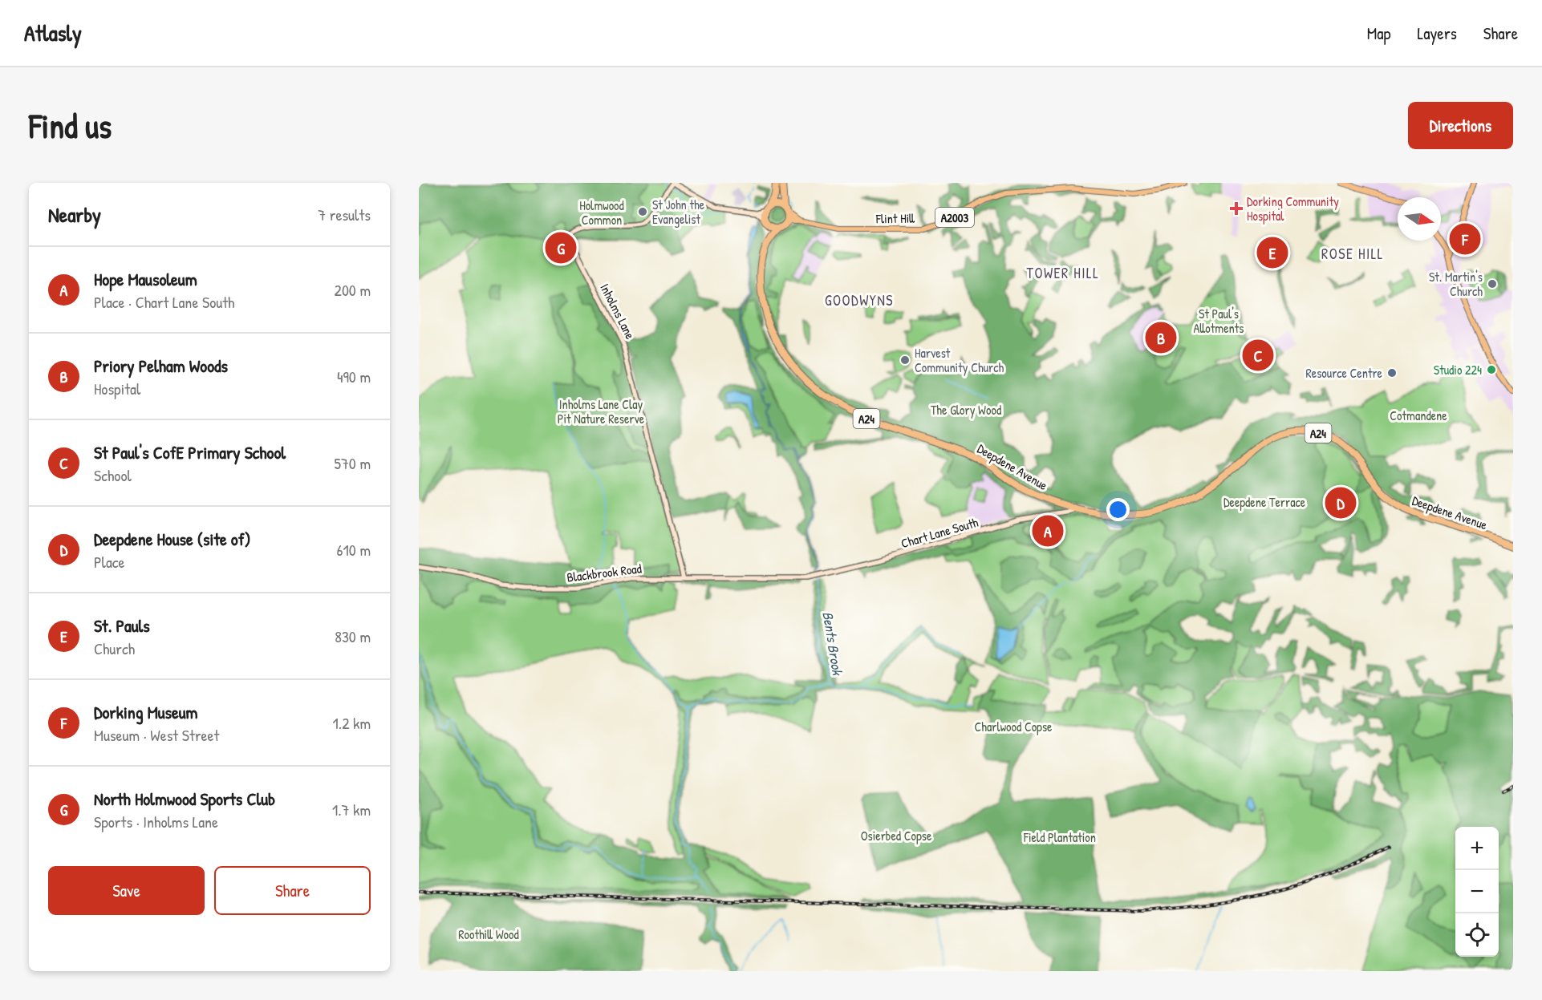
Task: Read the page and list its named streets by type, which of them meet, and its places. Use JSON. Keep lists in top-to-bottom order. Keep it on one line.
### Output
{"streets":{"highway":["A24","Deepdene Avenue"],"main road":["A2003","Flint Hill"],"street":["Inholms Lane","Chart Lane South","Blackbrook Road"]},"crossings":[["Flint Hill","Deepdene Avenue"],["Inholms Lane","Blackbrook Road"],["Deepdene Avenue","Chart Lane South"],["Chart Lane South","Blackbrook Road"]],"districts":["ROSE HILL","TOWER HILL","GOODWYNS"],"water":["Bents Brook"],"parks":["Holmwood Common","St Paul's Allotments","Inholms Lane Clay Pit Nature Reserve","The Glory Wood","Cotmandene","Deepdene Terrace","Charlwood Copse","Osierbed Copse","Field Plantation","Roothill Wood"],"places":{"health":["Dorking Community Hospital"],"other":["St John the Evangelist","St. Martin's Church","Harvest Community Church","Studio 224","Resource Centre"]},"north":"right","page":{"header":"Atlasly","nav":["Map","Layers","Share"],"buttons":["Directions",["Save","Share"]],"title":"Find us","heading":["Nearby","7 results"],"pins":["F","G","E","B","C","D","A"],"list":[{"mark":"A","name":"Hope Mausoleum","note":"Place · Chart Lane South","value":"200 m"},{"mark":"B","name":"Priory Pelham Woods","note":"Hospital","value":"490 m"},{"mark":"C","name":"St Paul's CofE Primary School","note":"School","value":"570 m"},{"mark":"D","name":"Deepdene House (site of)","note":"Place","value":"610 m"},{"mark":"E","name":"St. Pauls","note":"Church","value":"830 m"},{"mark":"F","name":"Dorking Museum","note":"Museum · West Street","value":"1.2 km"},{"mark":"G","name":"North Holmwood Sports Club","note":"Sports · Inholms Lane","value":"1.7 km"}],"map_buttons":["+","−"]}}
